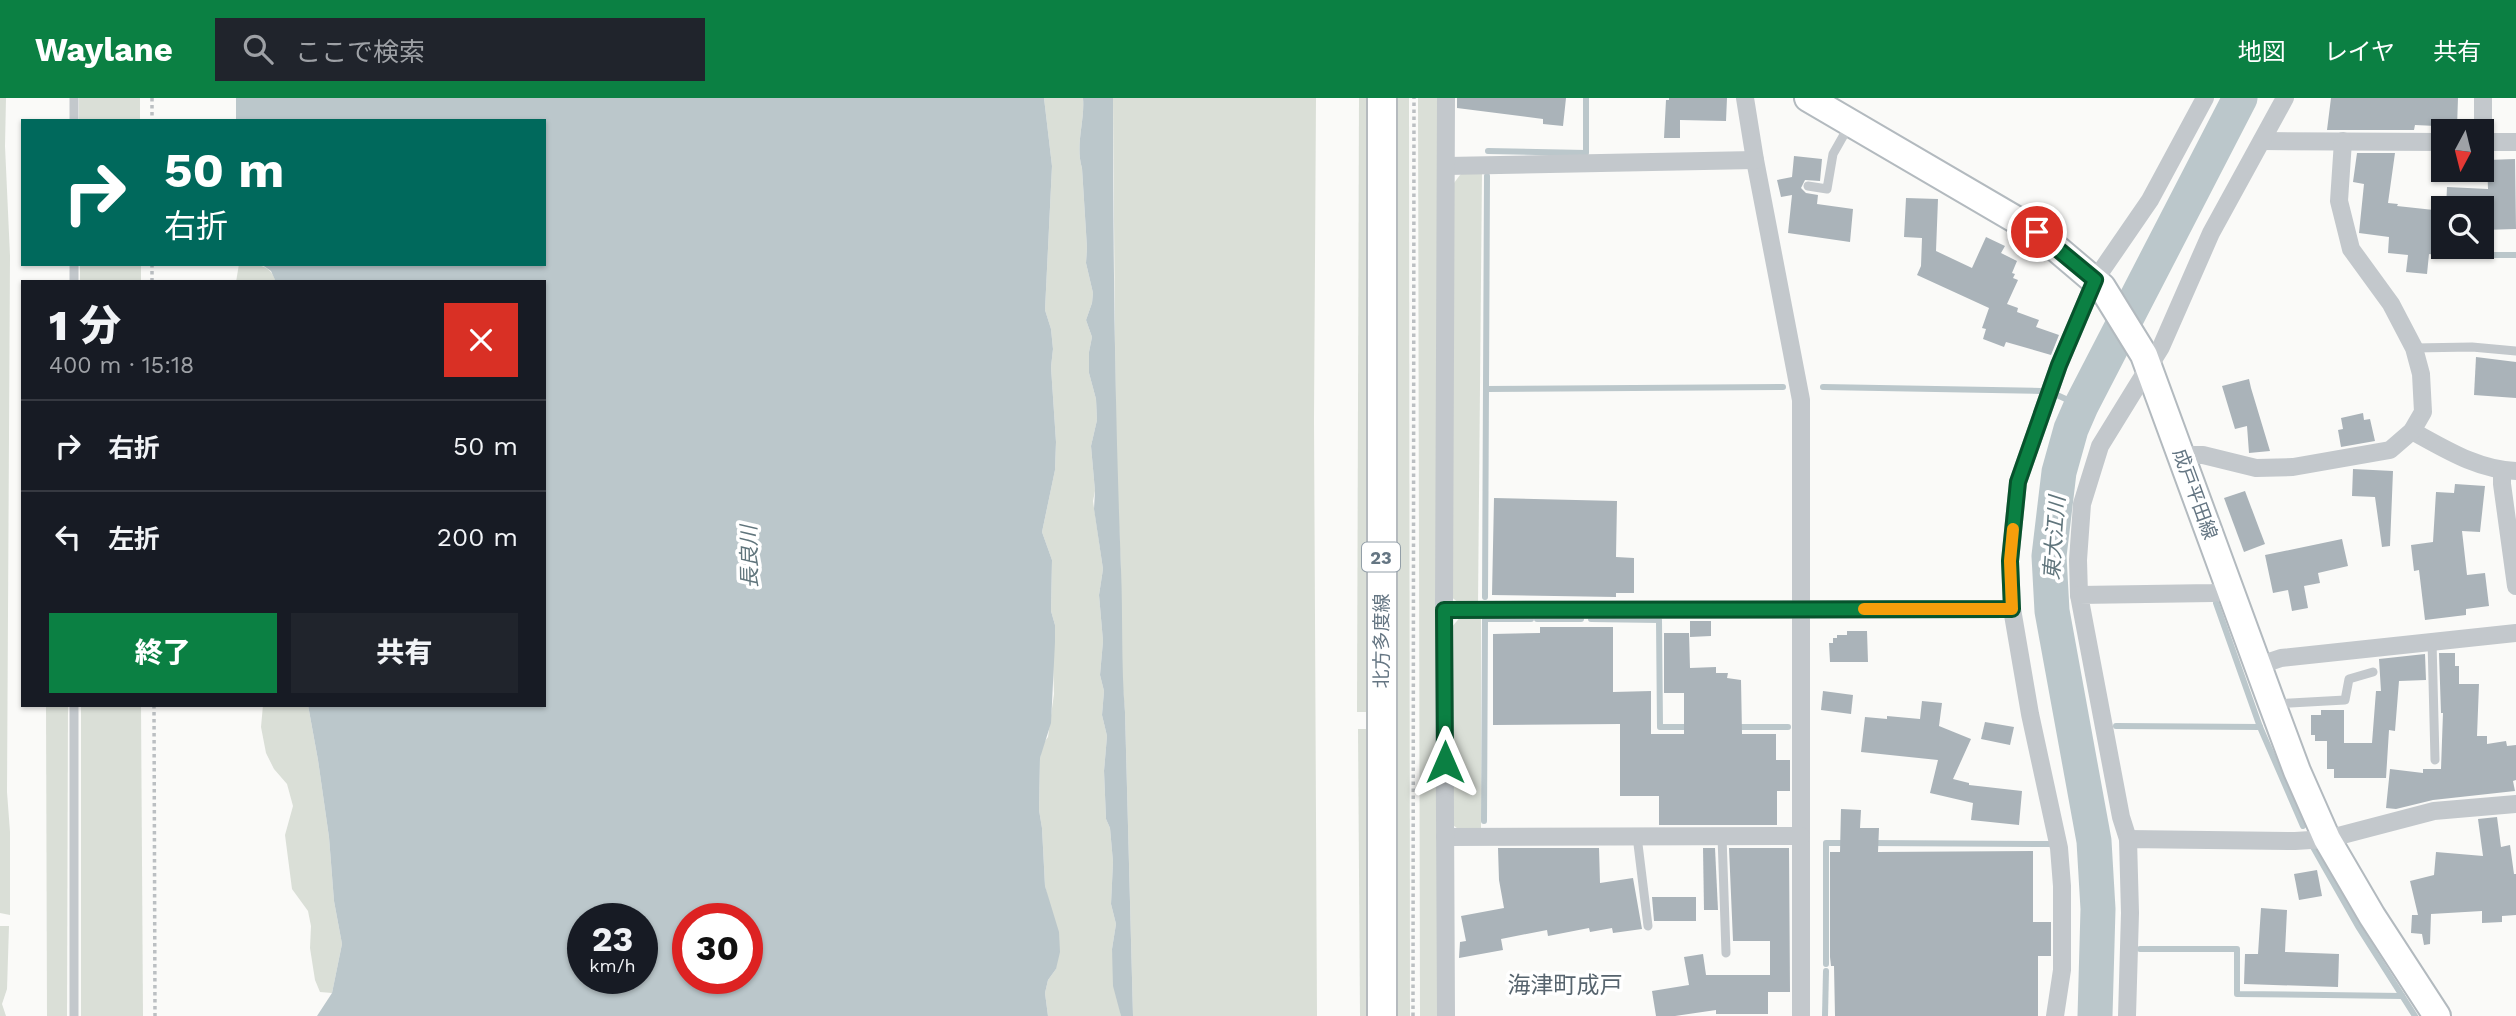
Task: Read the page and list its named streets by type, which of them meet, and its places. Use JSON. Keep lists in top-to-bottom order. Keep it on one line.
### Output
{"streets":{"main road":["成戸平田線","23","北方多度線"]},"districts":["海津町成戸"],"water":["東大江川","長良川"],"north":"bottom","page":{"header":"Waylane","search":"ここで検索","nav":["地図","レイヤ","共有"],"turn":["50 m","右折"],"heading":["1 分","400 m · 15:18"],"list":[{"name":"右折","value":"50 m"},{"name":"左折","value":"200 m"}],"buttons":["終了","共有"],"speed":"23 km/h","limit":"30"}}
